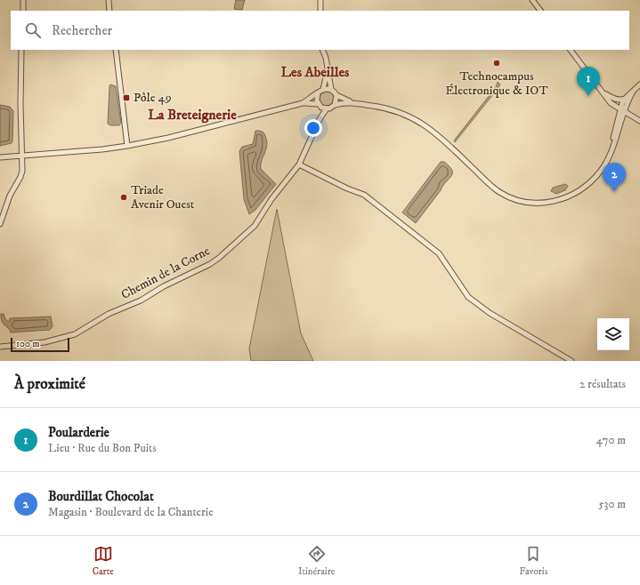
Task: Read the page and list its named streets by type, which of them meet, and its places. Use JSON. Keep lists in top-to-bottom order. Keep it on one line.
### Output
{"streets":{"street":["Chemin de la Corne"]},"districts":["Les Abeilles","La Breteignerie"],"places":{"other":["Technocampus Électronique & IOT","Triade Avenir Ouest"],"transit":["Pôle 49"]},"scale_bar":"100 m","page":{"search":"Rechercher","pins":["1","2"],"scale":"100 m","heading":["À proximité","2 résultats"],"list":[{"mark":"1","name":"Poularderie","note":"Lieu · Rue du Bon Puits","value":"470 m"},{"mark":"2","name":"Bourdillat Chocolat","note":"Magasin · Boulevard de la Chanterie","value":"530 m"}],"nav":["Carte","Itinéraire","Favoris"]}}
